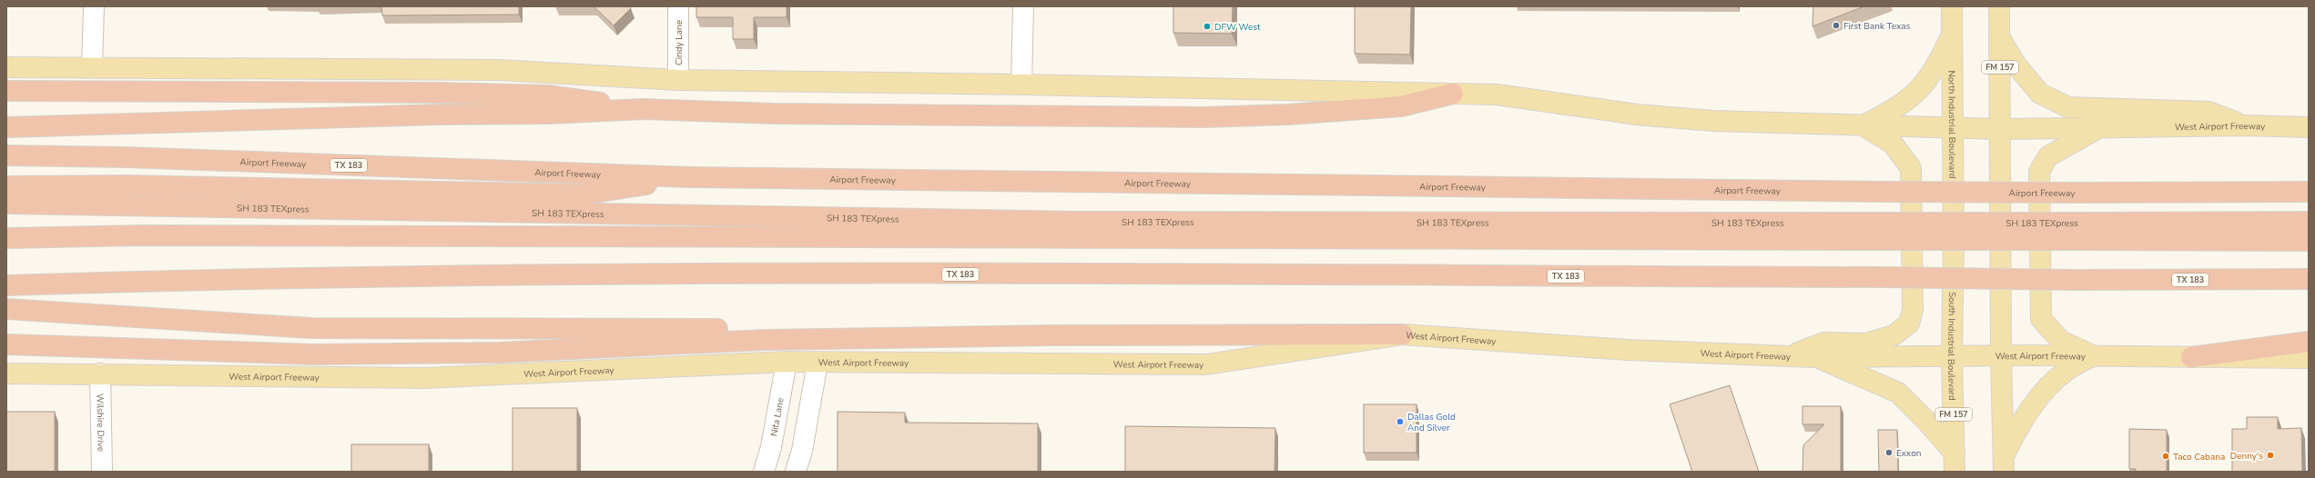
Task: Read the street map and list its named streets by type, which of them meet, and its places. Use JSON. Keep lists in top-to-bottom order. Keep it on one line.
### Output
{"streets":{"highway":["Airport Freeway","TX 183","SH 183 TEXpress"],"main road":["FM 157","North Industrial Boulevard","West Airport Freeway","South Industrial Boulevard"],"street":["Cindy Lane","Nita Lane","Wilshire Drive"]},"crossings":[["FM 157","West Airport Freeway"],["North Industrial Boulevard","South Industrial Boulevard"],["West Airport Freeway","South Industrial Boulevard"],["West Airport Freeway","Nita Lane"],["West Airport Freeway","Wilshire Drive"]],"places":["First Bank Texas","DFW West","Dallas Gold And Silver","Exxon","Denny's","Taco Cabana"]}
